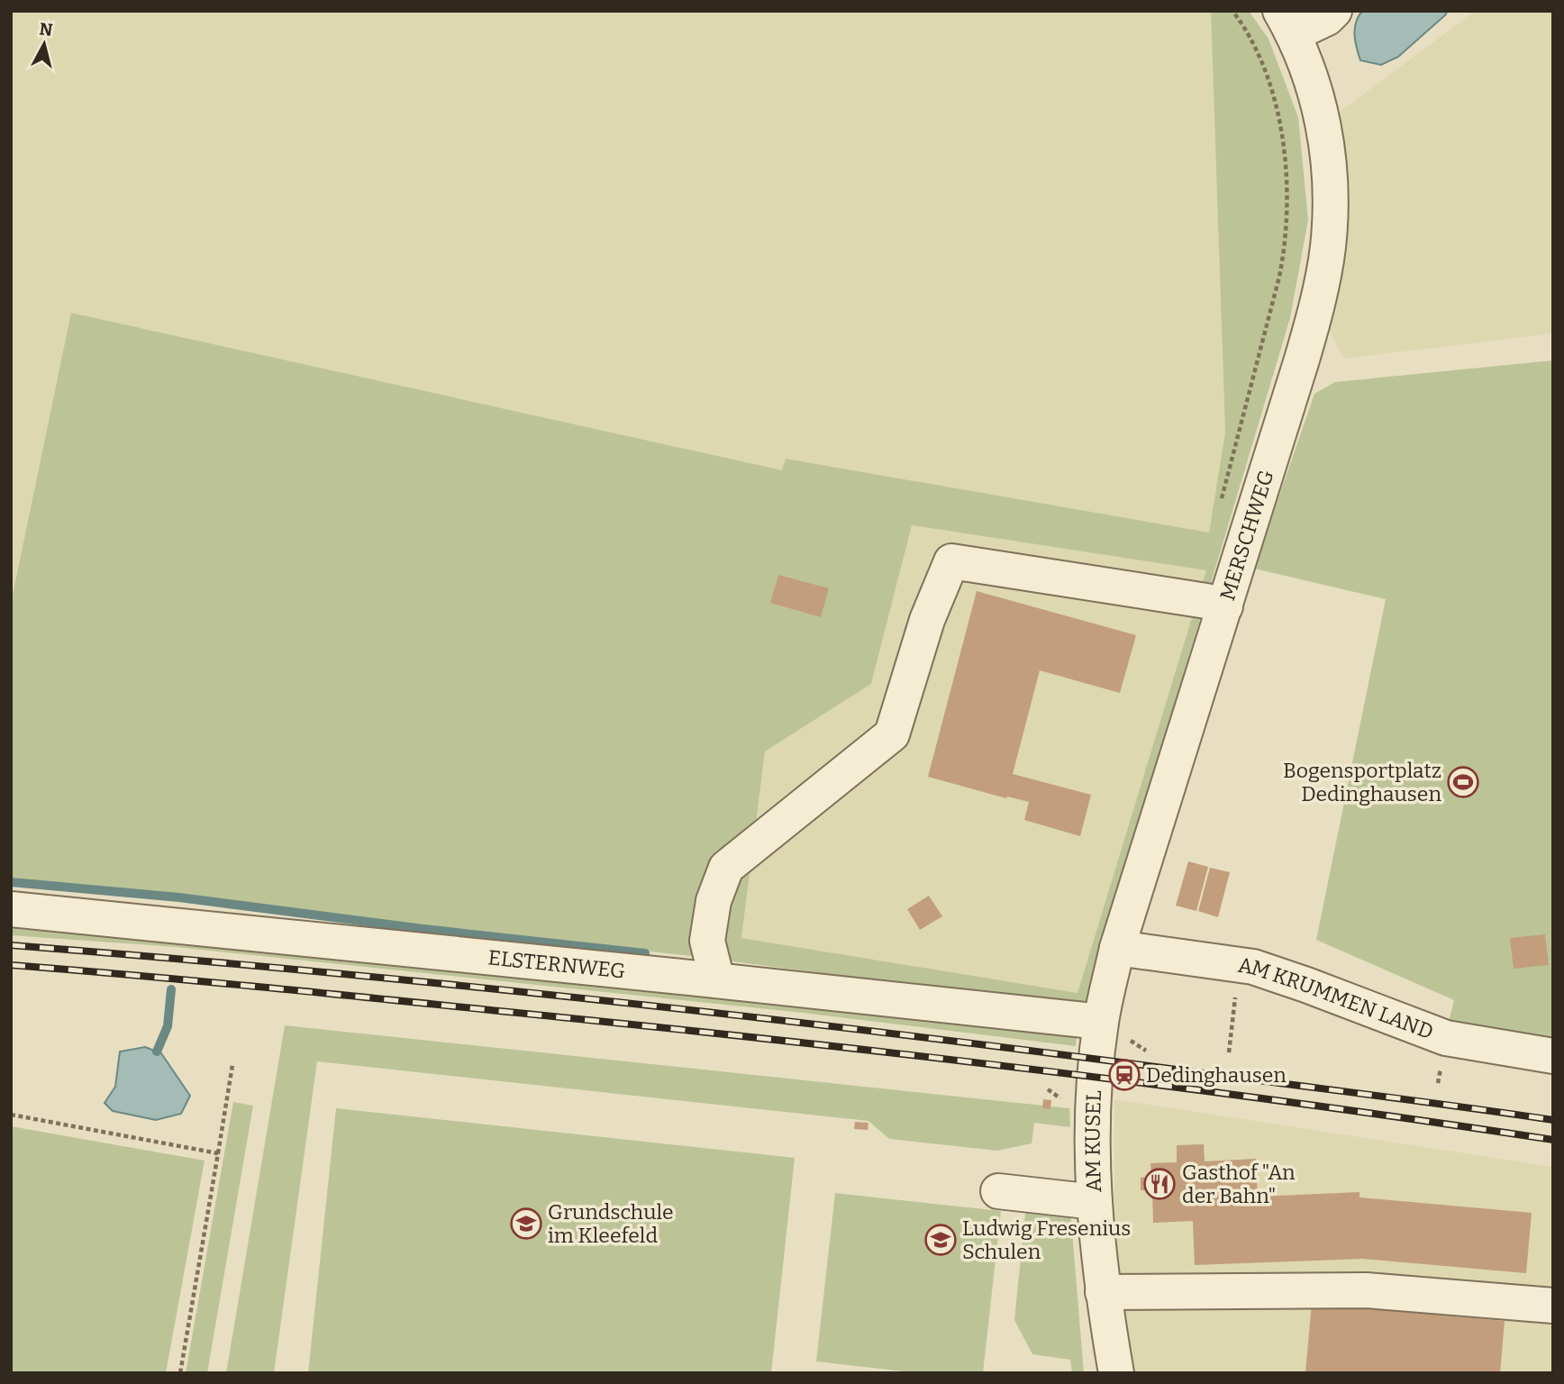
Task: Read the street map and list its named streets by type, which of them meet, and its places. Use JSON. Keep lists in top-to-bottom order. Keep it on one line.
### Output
{"streets":{"street":["MERSCHWEG","ELSTERNWEG","AM KRUMMEN LAND","AM KUSEL"]},"crossings":[["MERSCHWEG","ELSTERNWEG"],["MERSCHWEG","AM KRUMMEN LAND"],["MERSCHWEG","AM KUSEL"]],"places":{"sports":["Bogensportplatz Dedinghausen"],"station":["Dedinghausen"],"restaurant":["Gasthof \"An der Bahn\""],"school or university":["Grundschule im Kleefeld","Ludwig Fresenius Schulen"]},"north":"top"}
